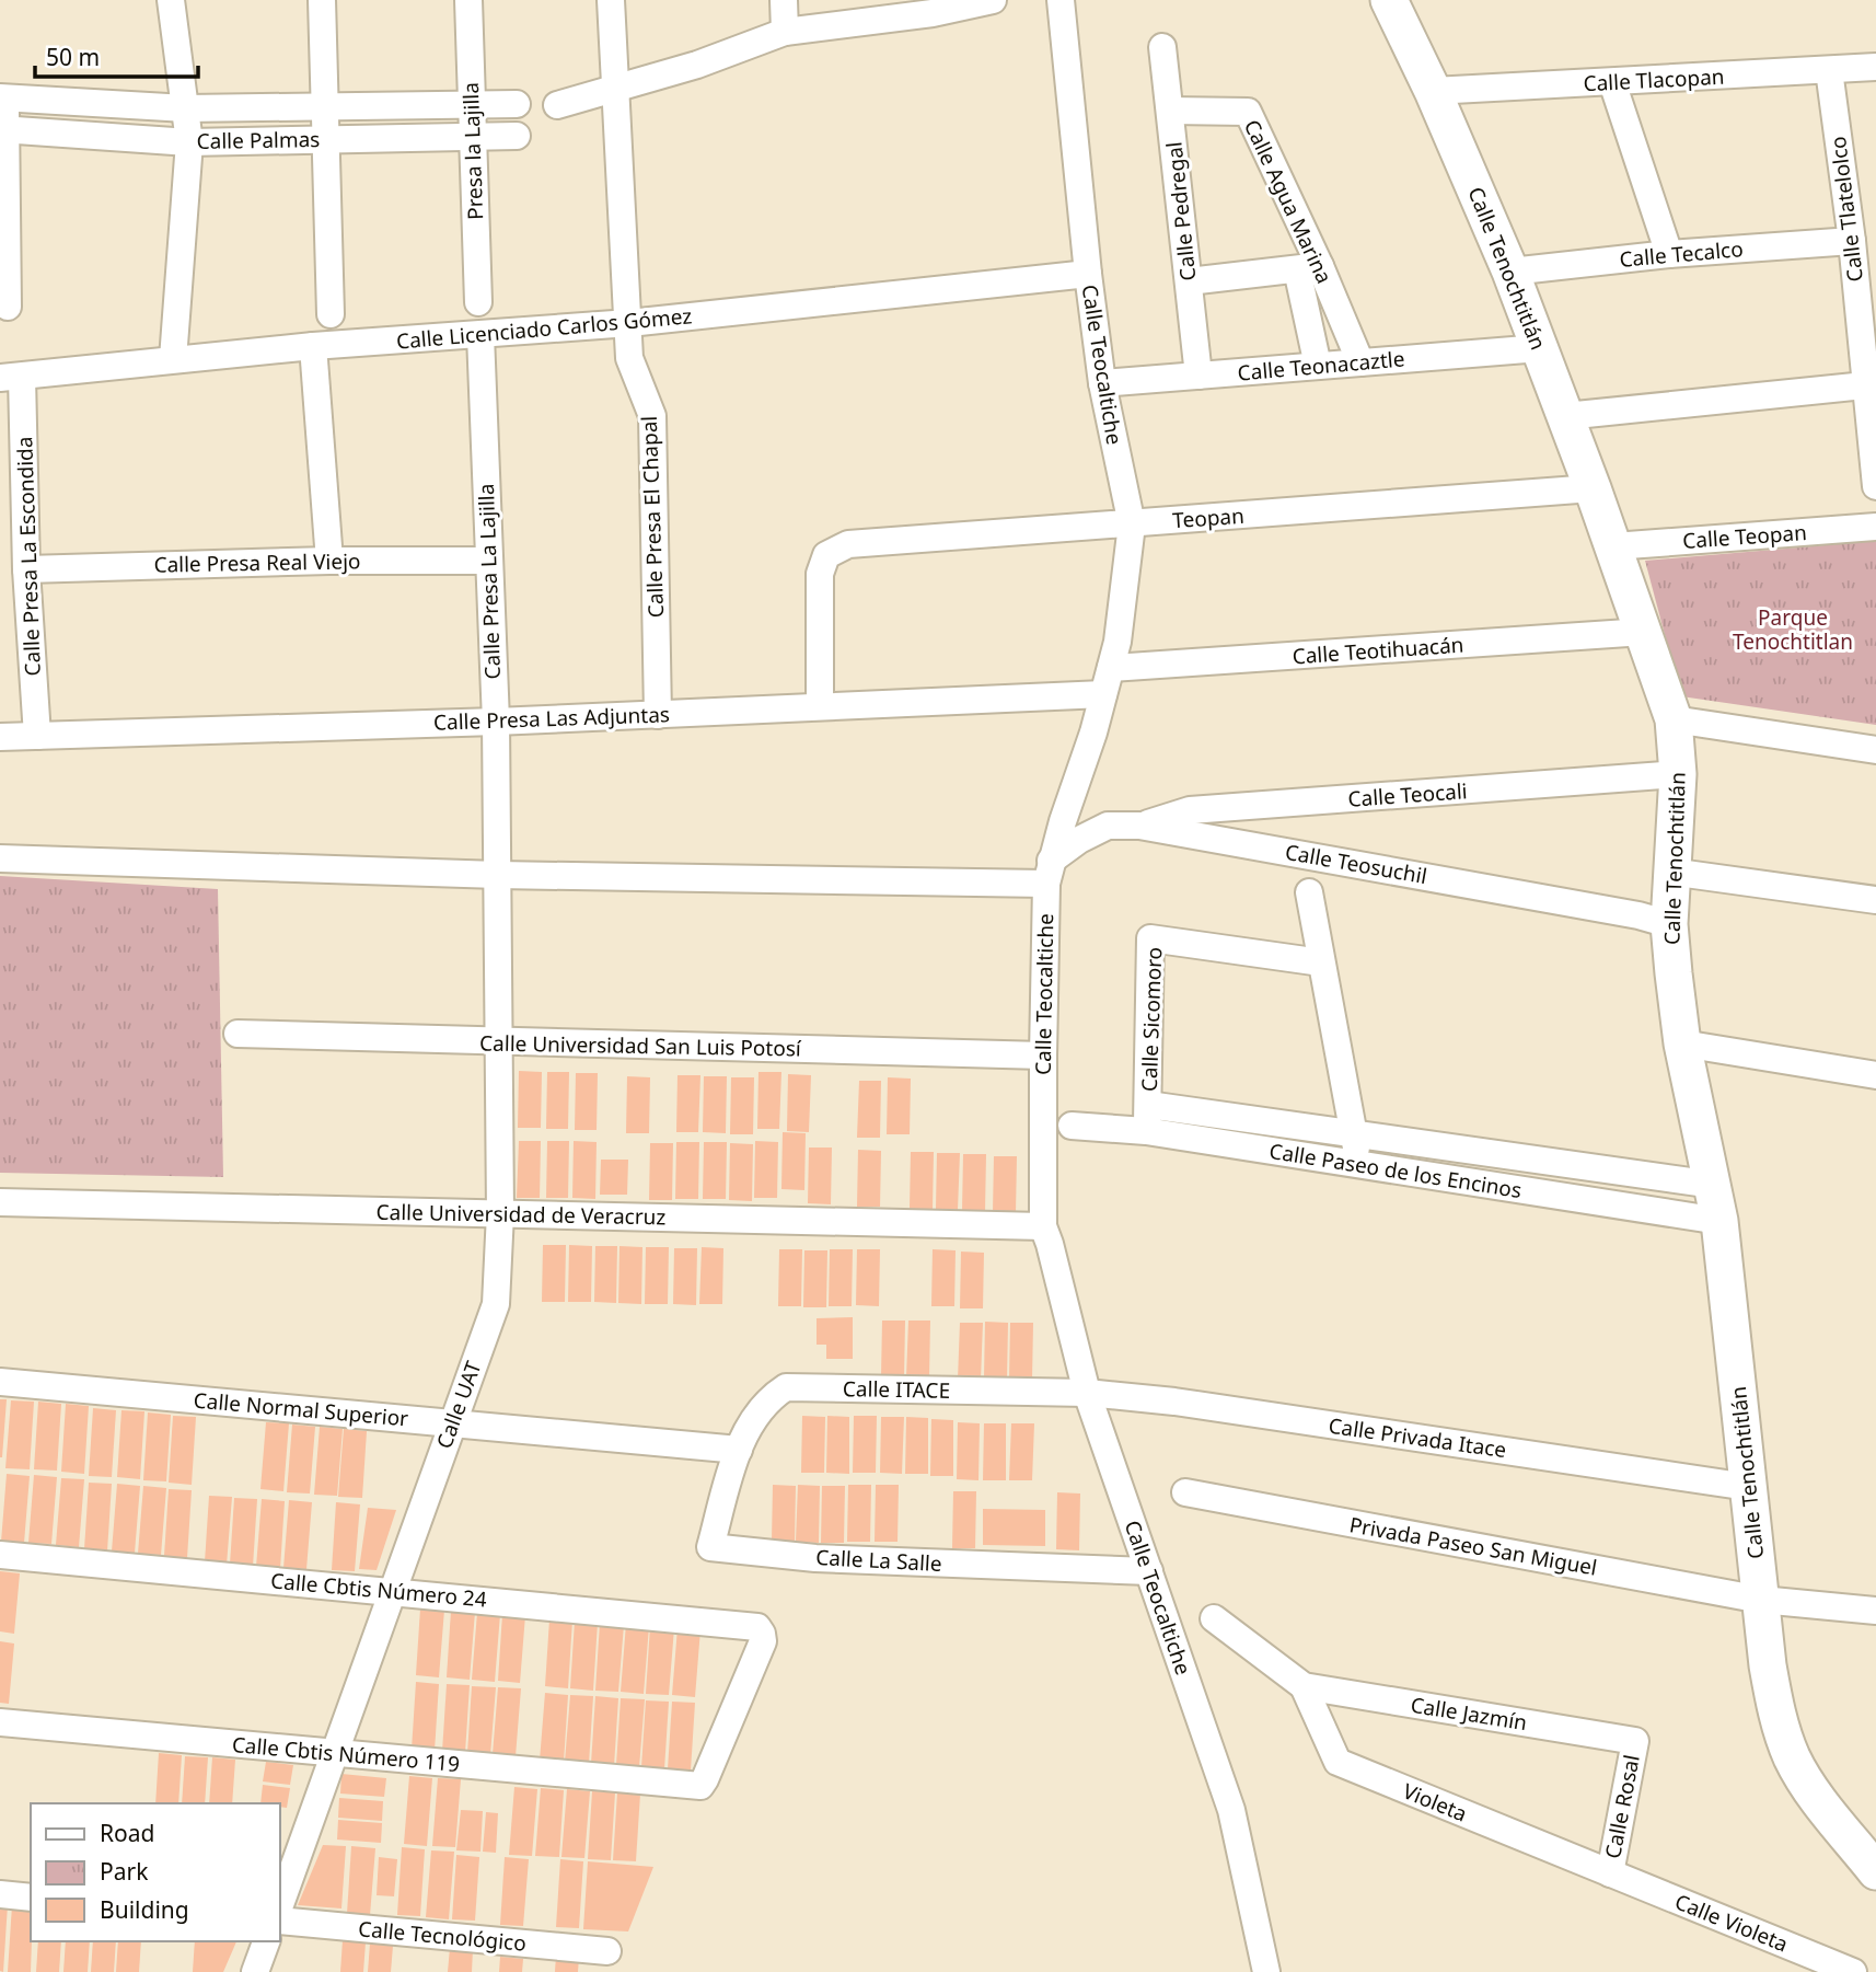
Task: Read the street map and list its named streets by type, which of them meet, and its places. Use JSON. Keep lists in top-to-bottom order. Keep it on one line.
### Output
{"streets":{"street":["Calle Tlacopan","Calle Palmas","Presa la Lajilla","Calle Agua Marina","Calle Tlatelolco","Calle Pedregal","Calle Tecalco","Calle Tenochtitlán","Calle Licenciado Carlos Gómez","Calle Teocaltiche","Calle Teonacaztle","Calle Presa El Chapal","Teopan","Calle Teopan","Calle Presa La Escondida","Calle Presa Real Viejo","Calle Presa La Lajilla","Calle Teotihuacán","Calle Presa Las Adjuntas","Calle Teocali","Calle Teosuchil","Calle Sicomoro","Calle Universidad San Luis Potosí","Calle Paseo de los Encinos","Calle Universidad de Veracruz","Calle ITACE","Calle UAT","Calle Normal Superior","Calle Privada Itace","Privada Paseo San Miguel","Calle La Salle","Calle Cbtis Número 24","Calle Jazmín","Calle Cbtis Número 119","Violeta","Calle Rosal","Calle Violeta","Calle Tecnológico"]},"crossings":[["Calle Tlacopan","Calle Tlatelolco"],["Calle Tlacopan","Calle Tenochtitlán"],["Calle Palmas","Presa la Lajilla"],["Calle Agua Marina","Calle Pedregal"],["Calle Agua Marina","Calle Teonacaztle"],["Calle Tlatelolco","Calle Tecalco"],["Calle Pedregal","Calle Teonacaztle"],["Calle Tecalco","Calle Tenochtitlán"],["Calle Tenochtitlán","Calle Teonacaztle"],["Calle Tenochtitlán","Teopan"],["Calle Tenochtitlán","Calle Teopan"],["Calle Tenochtitlán","Calle Teotihuacán"],["Calle Tenochtitlán","Calle Teocali"],["Calle Tenochtitlán","Calle Teosuchil"],["Calle Tenochtitlán","Calle Paseo de los Encinos"],["Calle Tenochtitlán","Calle Privada Itace"],["Calle Tenochtitlán","Privada Paseo San Miguel"],["Calle Licenciado Carlos Gómez","Calle Teocaltiche"],["Calle Licenciado Carlos Gómez","Calle Presa El Chapal"],["Calle Licenciado Carlos Gómez","Calle Presa La Escondida"],["Calle Licenciado Carlos Gómez","Calle Presa La Lajilla"],["Calle Teocaltiche","Calle Teonacaztle"],["Calle Teocaltiche","Teopan"],["Calle Teocaltiche","Calle Teotihuacán"],["Calle Teocaltiche","Calle Presa Las Adjuntas"],["Calle Teocaltiche","Calle Teosuchil"],["Calle Teocaltiche","Calle Universidad San Luis Potosí"],["Calle Teocaltiche","Calle Universidad de Veracruz"],["Calle Teocaltiche","Calle ITACE"],["Calle Teocaltiche","Calle Privada Itace"],["Calle Teocaltiche","Calle La Salle"],["Calle Presa El Chapal","Calle Presa Las Adjuntas"],["Teopan","Calle Presa Las Adjuntas"],["Calle Presa La Escondida","Calle Presa Real Viejo"],["Calle Presa La Escondida","Calle Presa Las Adjuntas"],["Calle Presa Real Viejo","Calle Presa La Lajilla"],["Calle Presa La Lajilla","Calle Presa Las Adjuntas"],["Calle Presa La Lajilla","Calle UAT"],["Calle Teocali","Calle Teosuchil"],["Calle Sicomoro","Calle Paseo de los Encinos"],["Calle Universidad San Luis Potosí","Calle UAT"],["Calle Universidad de Veracruz","Calle UAT"],["Calle ITACE","Calle Normal Superior"],["Calle ITACE","Calle Privada Itace"],["Calle ITACE","Calle La Salle"],["Calle UAT","Calle Normal Superior"],["Calle UAT","Calle Cbtis Número 24"],["Calle UAT","Calle Cbtis Número 119"],["Calle Normal Superior","Calle La Salle"],["Calle Cbtis Número 24","Calle Cbtis Número 119"],["Calle Jazmín","Violeta"],["Calle Jazmín","Calle Rosal"],["Violeta","Calle Rosal"],["Violeta","Calle Violeta"],["Calle Rosal","Calle Violeta"]],"parks":["Parque Tenochtitlan"],"legend":["Road","Park","Building"],"scale_bar":"50 m"}
